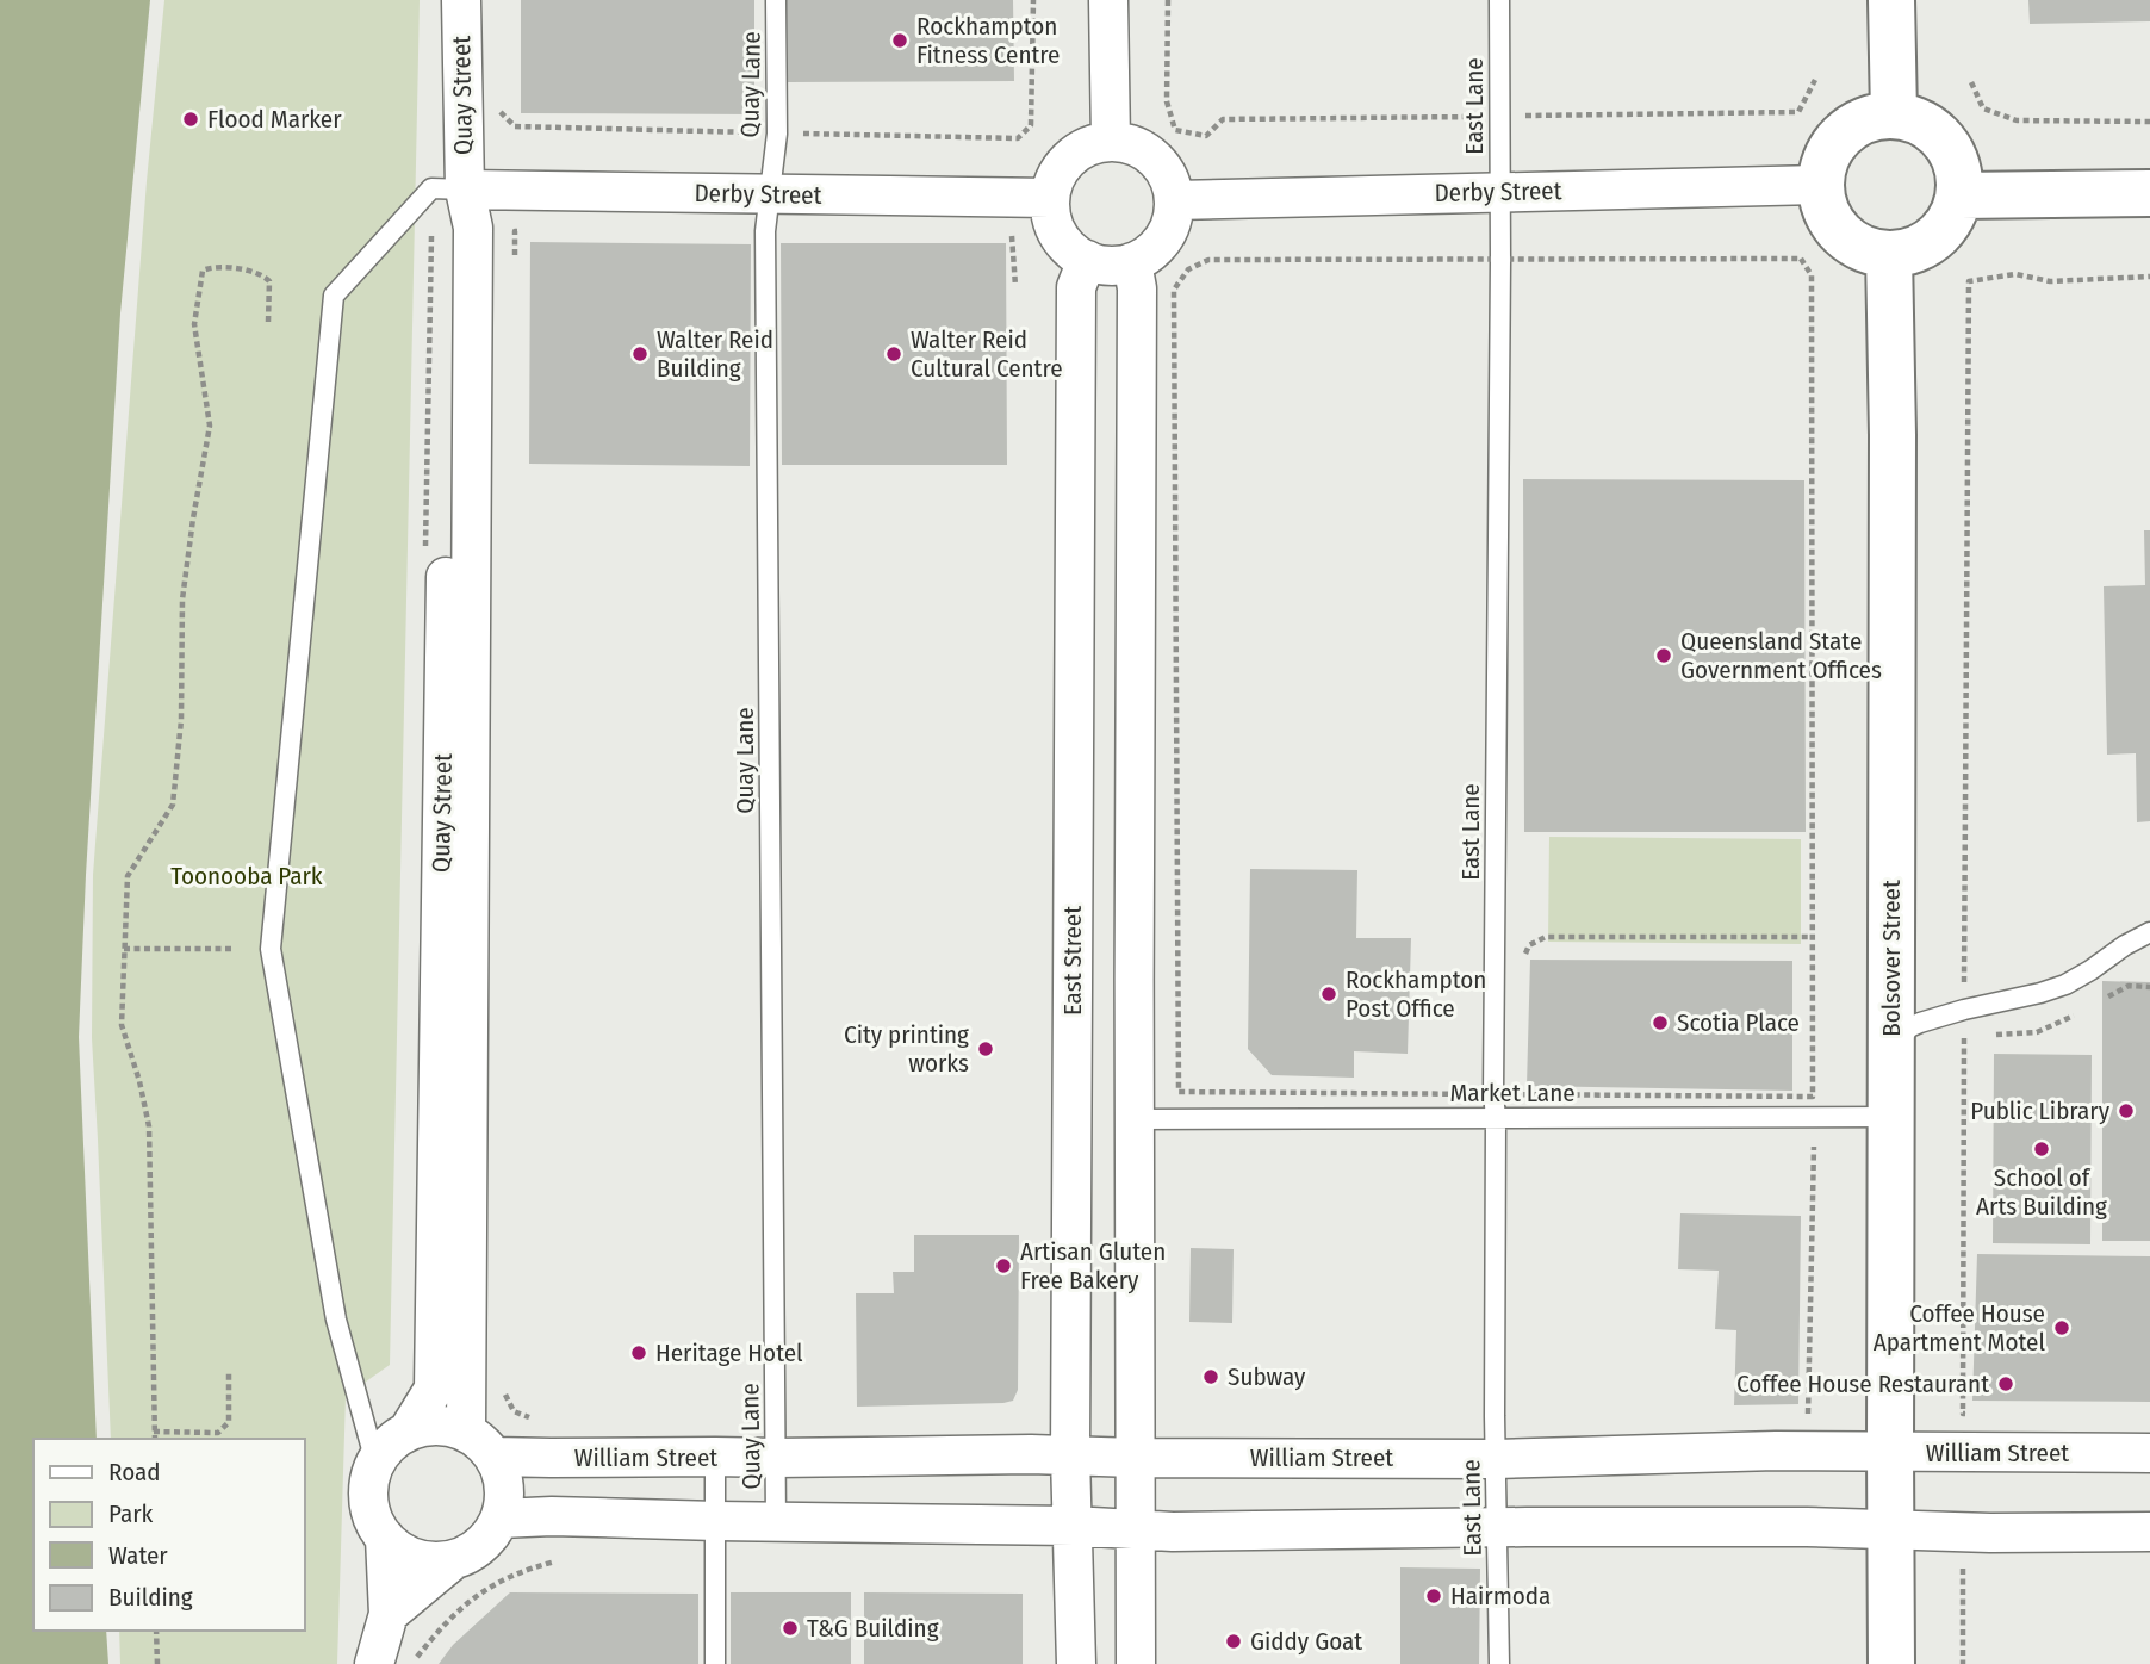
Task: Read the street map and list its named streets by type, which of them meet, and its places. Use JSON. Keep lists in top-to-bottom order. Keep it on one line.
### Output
{"streets":{"main road":["Bolsover Street"],"street":["Quay Street","Derby Street","East Street","William Street"],"lane":["Quay Lane","East Lane","Market Lane"]},"crossings":[["Quay Lane","Derby Street"],["Quay Lane","William Street"],["Quay Street","Derby Street"],["Quay Street","William Street"],["East Lane","Derby Street"],["East Lane","Market Lane"],["East Lane","William Street"],["Derby Street","Bolsover Street"],["Derby Street","East Street"],["Bolsover Street","Market Lane"],["Bolsover Street","William Street"],["East Street","William Street"]],"parks":["Toonooba Park"],"places":["Rockhampton Fitness Centre","Flood Marker","Walter Reid Building","Walter Reid Cultural Centre","Queensland State Government Offices","Rockhampton Post Office","Scotia Place","City printing works","Public Library","School of Arts Building","Artisan Gluten Free Bakery","Coffee House Apartment Motel","Heritage Hotel","Subway","Coffee House Restaurant","Hairmoda","T&G Building","Giddy Goat"],"legend":["Road","Park","Water","Building"]}
